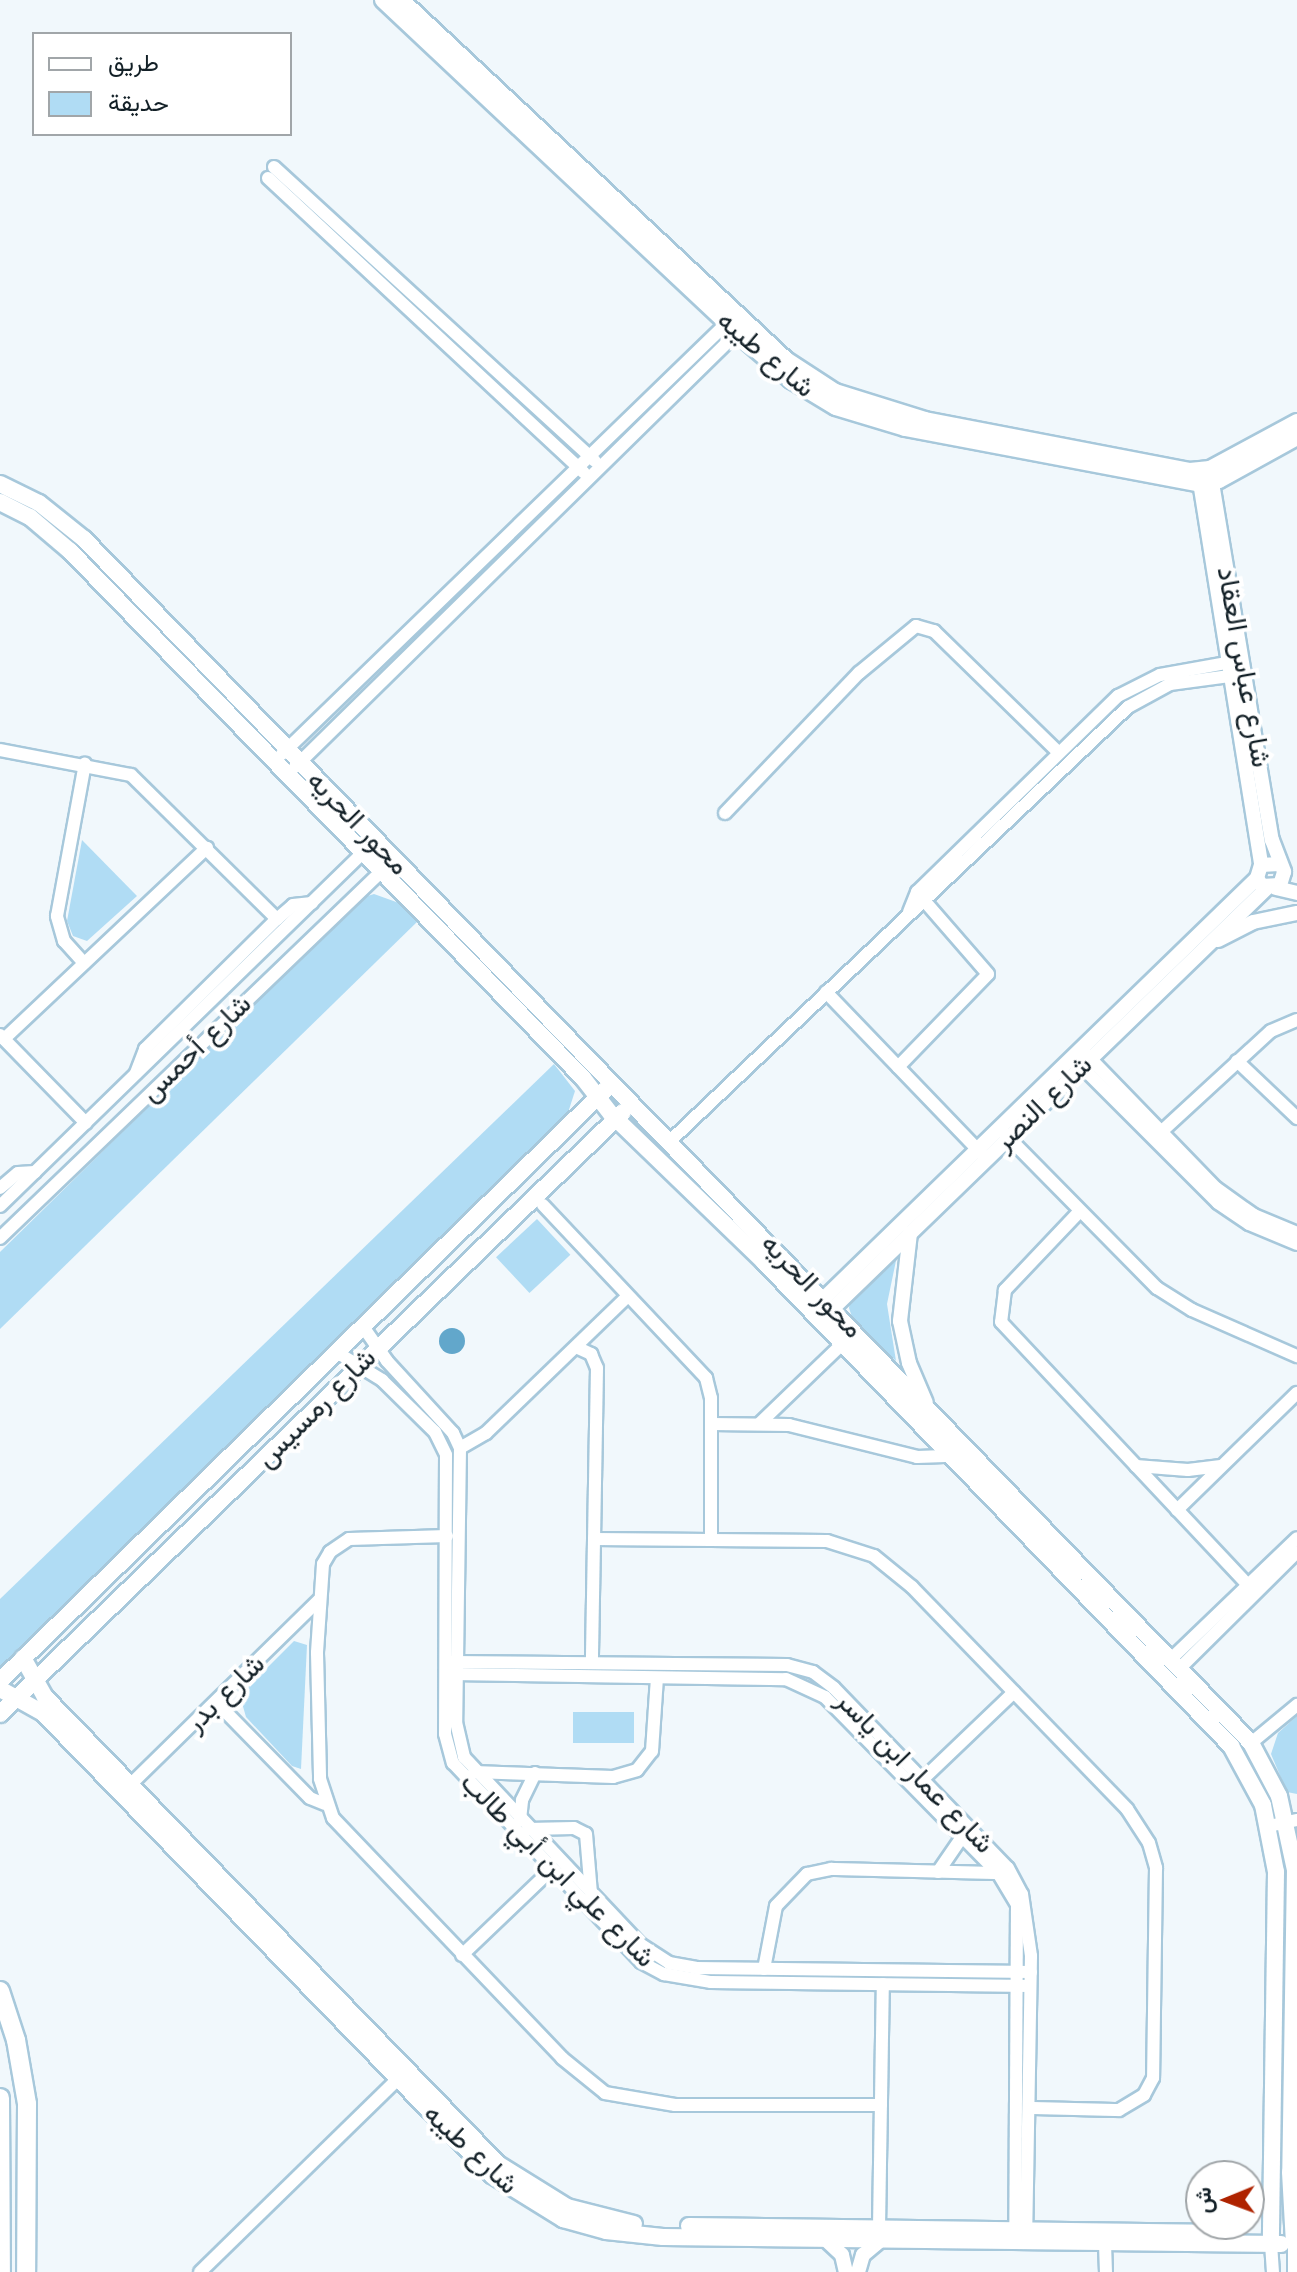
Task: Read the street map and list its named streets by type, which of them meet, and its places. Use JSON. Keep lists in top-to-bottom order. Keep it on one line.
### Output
{"streets":{"main road":["شارع طيبه","محور الحريه","شارع رمسيس"],"street":["شارع عباس العقاد","شارع أحمس","شارع النصر","شارع بدر","شارع عمار ابن ياسر","شارع علي ابن أبي طالب"]},"crossings":[["شارع طيبه","شارع عباس العقاد"],["شارع طيبه","محور الحريه"],["شارع طيبه","شارع رمسيس"],["شارع طيبه","شارع بدر"],["شارع طيبه","شارع عمار ابن ياسر"],["شارع عباس العقاد","شارع النصر"],["محور الحريه","شارع أحمس"],["محور الحريه","شارع النصر"],["محور الحريه","شارع رمسيس"],["شارع رمسيس","شارع علي ابن أبي طالب"],["شارع عمار ابن ياسر","شارع علي ابن أبي طالب"]],"legend":["طريق","حديقة"],"north":"left"}
